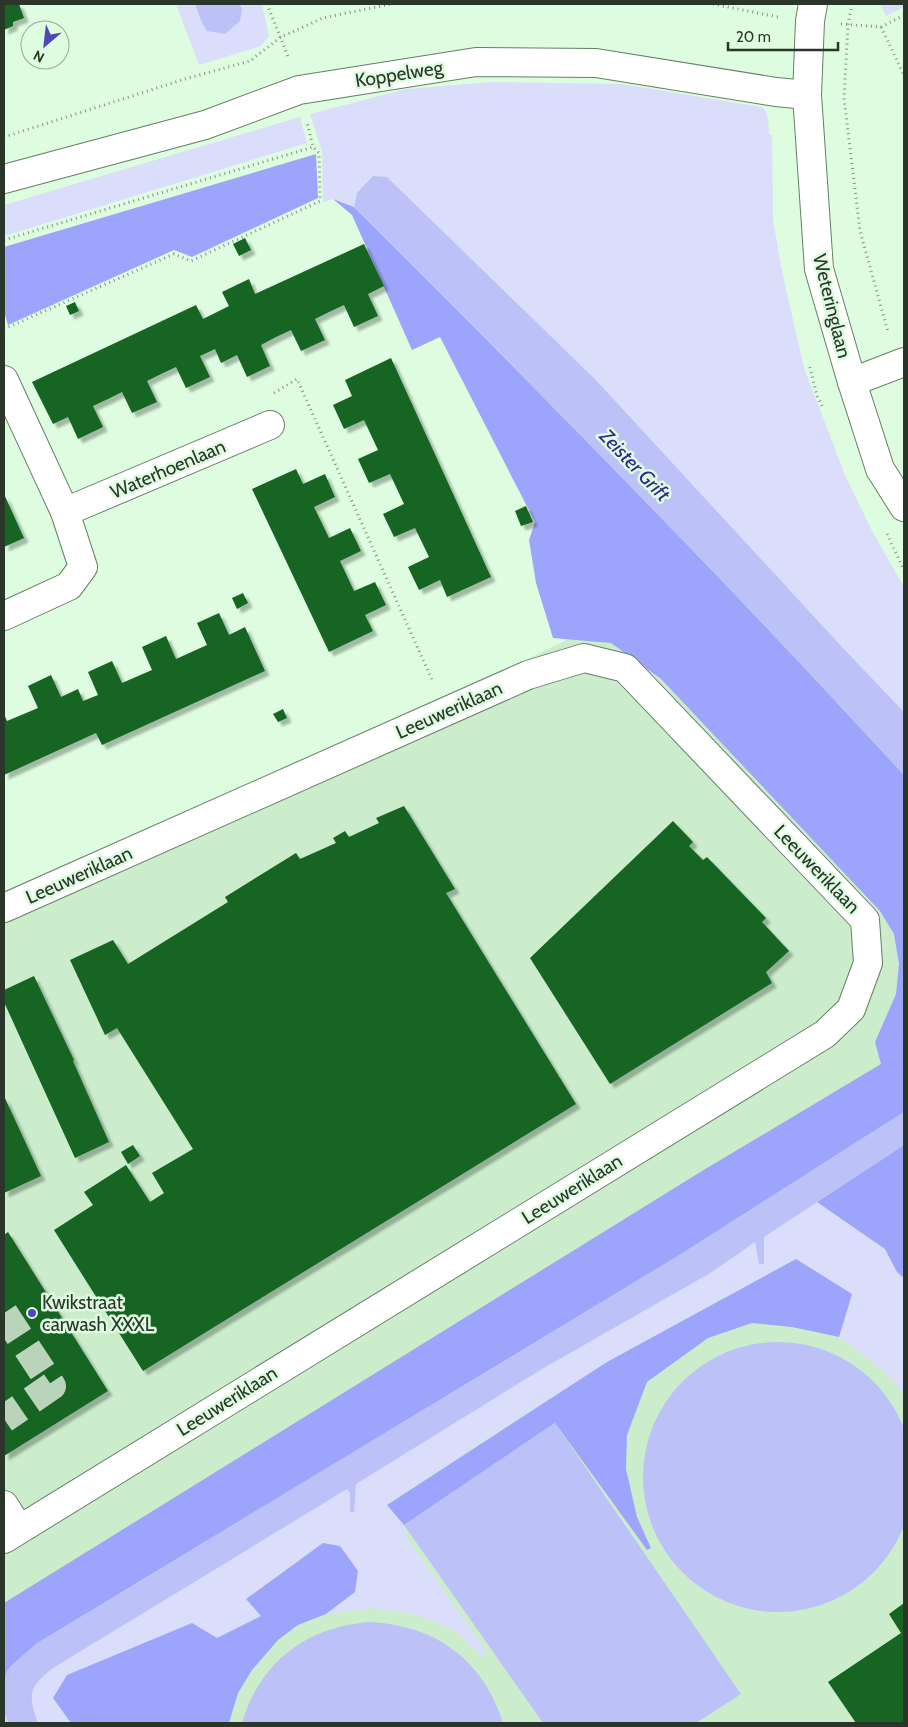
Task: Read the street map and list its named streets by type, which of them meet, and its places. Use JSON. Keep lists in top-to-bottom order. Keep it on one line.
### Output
{"streets":{"street":["Koppelweg","Weteringlaan","Waterhoenlaan","Leeuweriklaan"]},"crossings":[["Koppelweg","Weteringlaan"]],"water":["Zeister Grift"],"places":["Kwikstraat carwash XXXL"],"scale_bar":"20 m","north":"bottom left"}
